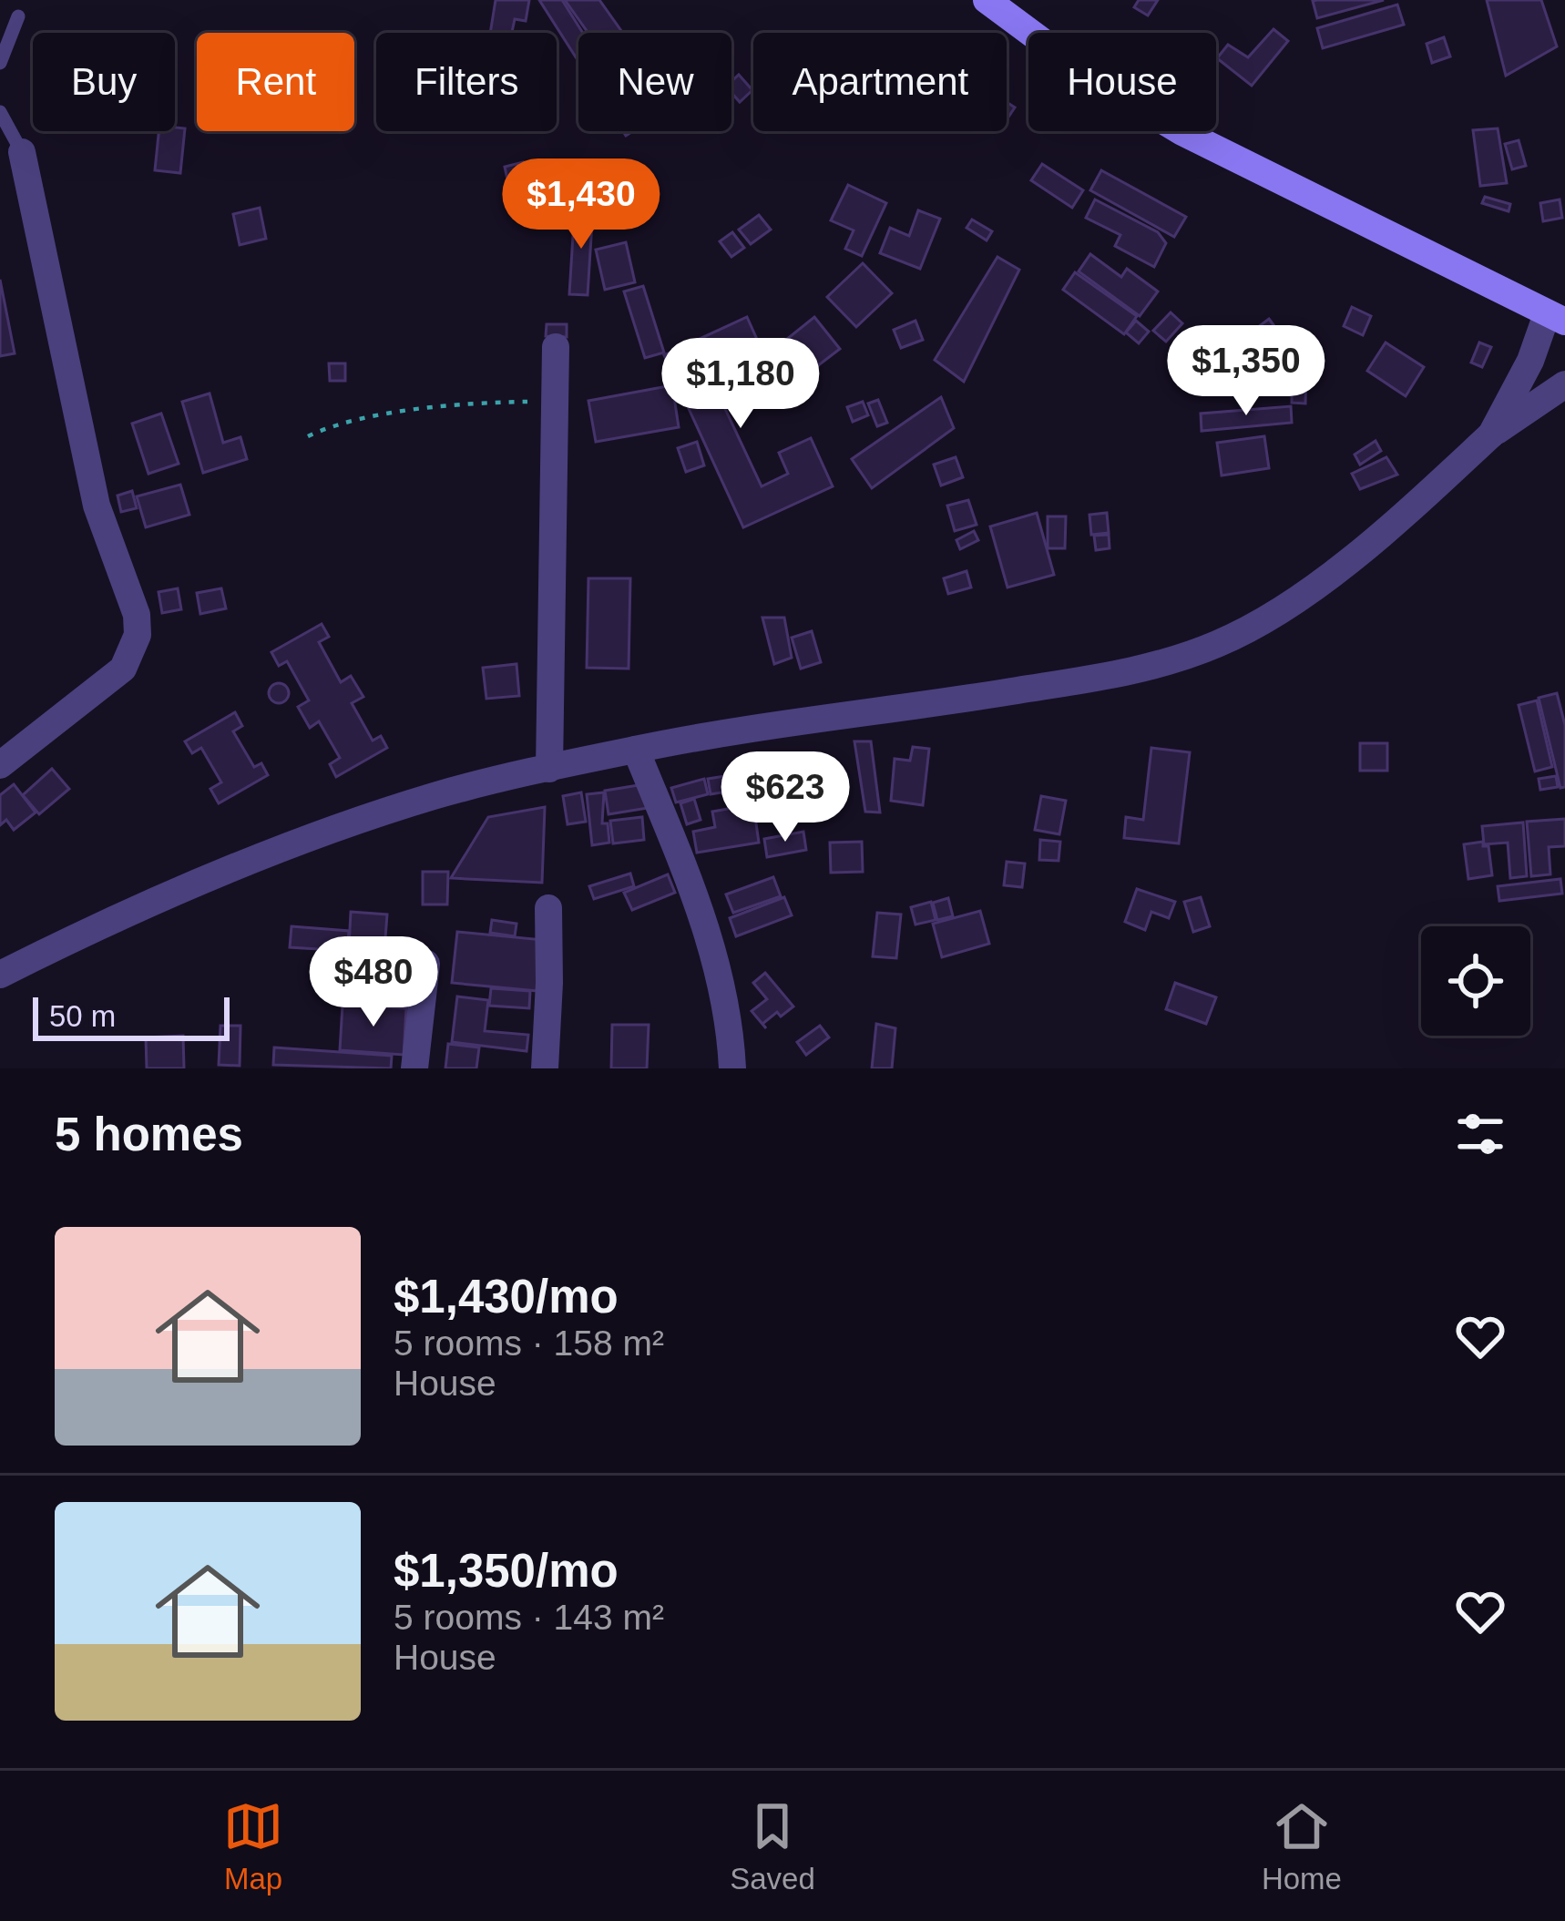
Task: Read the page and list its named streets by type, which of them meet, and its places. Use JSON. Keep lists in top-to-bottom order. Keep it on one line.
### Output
{"scale_bar":"50 m","page":{"chip":["Buy","Rent","Filters","New","Apartment","House"],"price":["$1,430","$1,350","$1,180","$623","$480"],"scale":"50 m","heading":"5 homes","list":[{"name":"$1,430/mo","note":"5 rooms · 158 m² · House"},{"name":"$1,350/mo","note":"5 rooms · 143 m² · House"}],"tabs":["Map","Saved","Home"]}}
